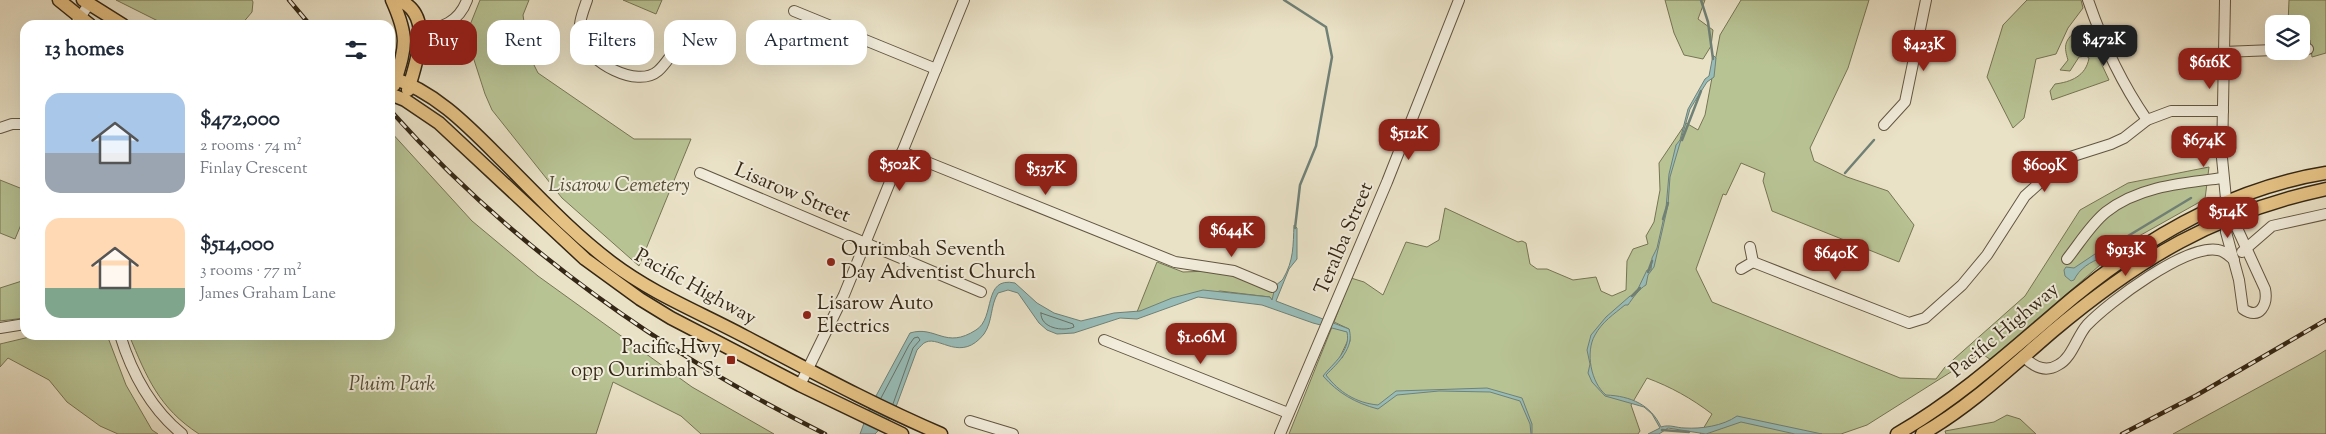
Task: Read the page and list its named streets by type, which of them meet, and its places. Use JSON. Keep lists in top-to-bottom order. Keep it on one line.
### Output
{"streets":{"main road":["Pacific Highway"],"street":["Lisarow Street","Teralba Street"]},"parks":["Lisarow Cemetery","Pluim Park"],"places":{"other":["Ourimbah Seventh Day Adventist Church","Lisarow Auto Electrics"],"transit":["Pacific Hwy opp Ourimbah St"]},"page":{"chip":["Buy","Rent","Filters","New","Apartment"],"heading":"13 homes","price":["$472K","$423K","$616K","$512K","$674K","$502K","$609K","$537K","$514K","$644K","$913K","$640K","$1.06M"],"list":[{"name":"$472,000","note":"2 rooms · 74 m² · Finlay Crescent"},{"name":"$514,000","note":"3 rooms · 77 m² · James Graham Lane"}]}}
